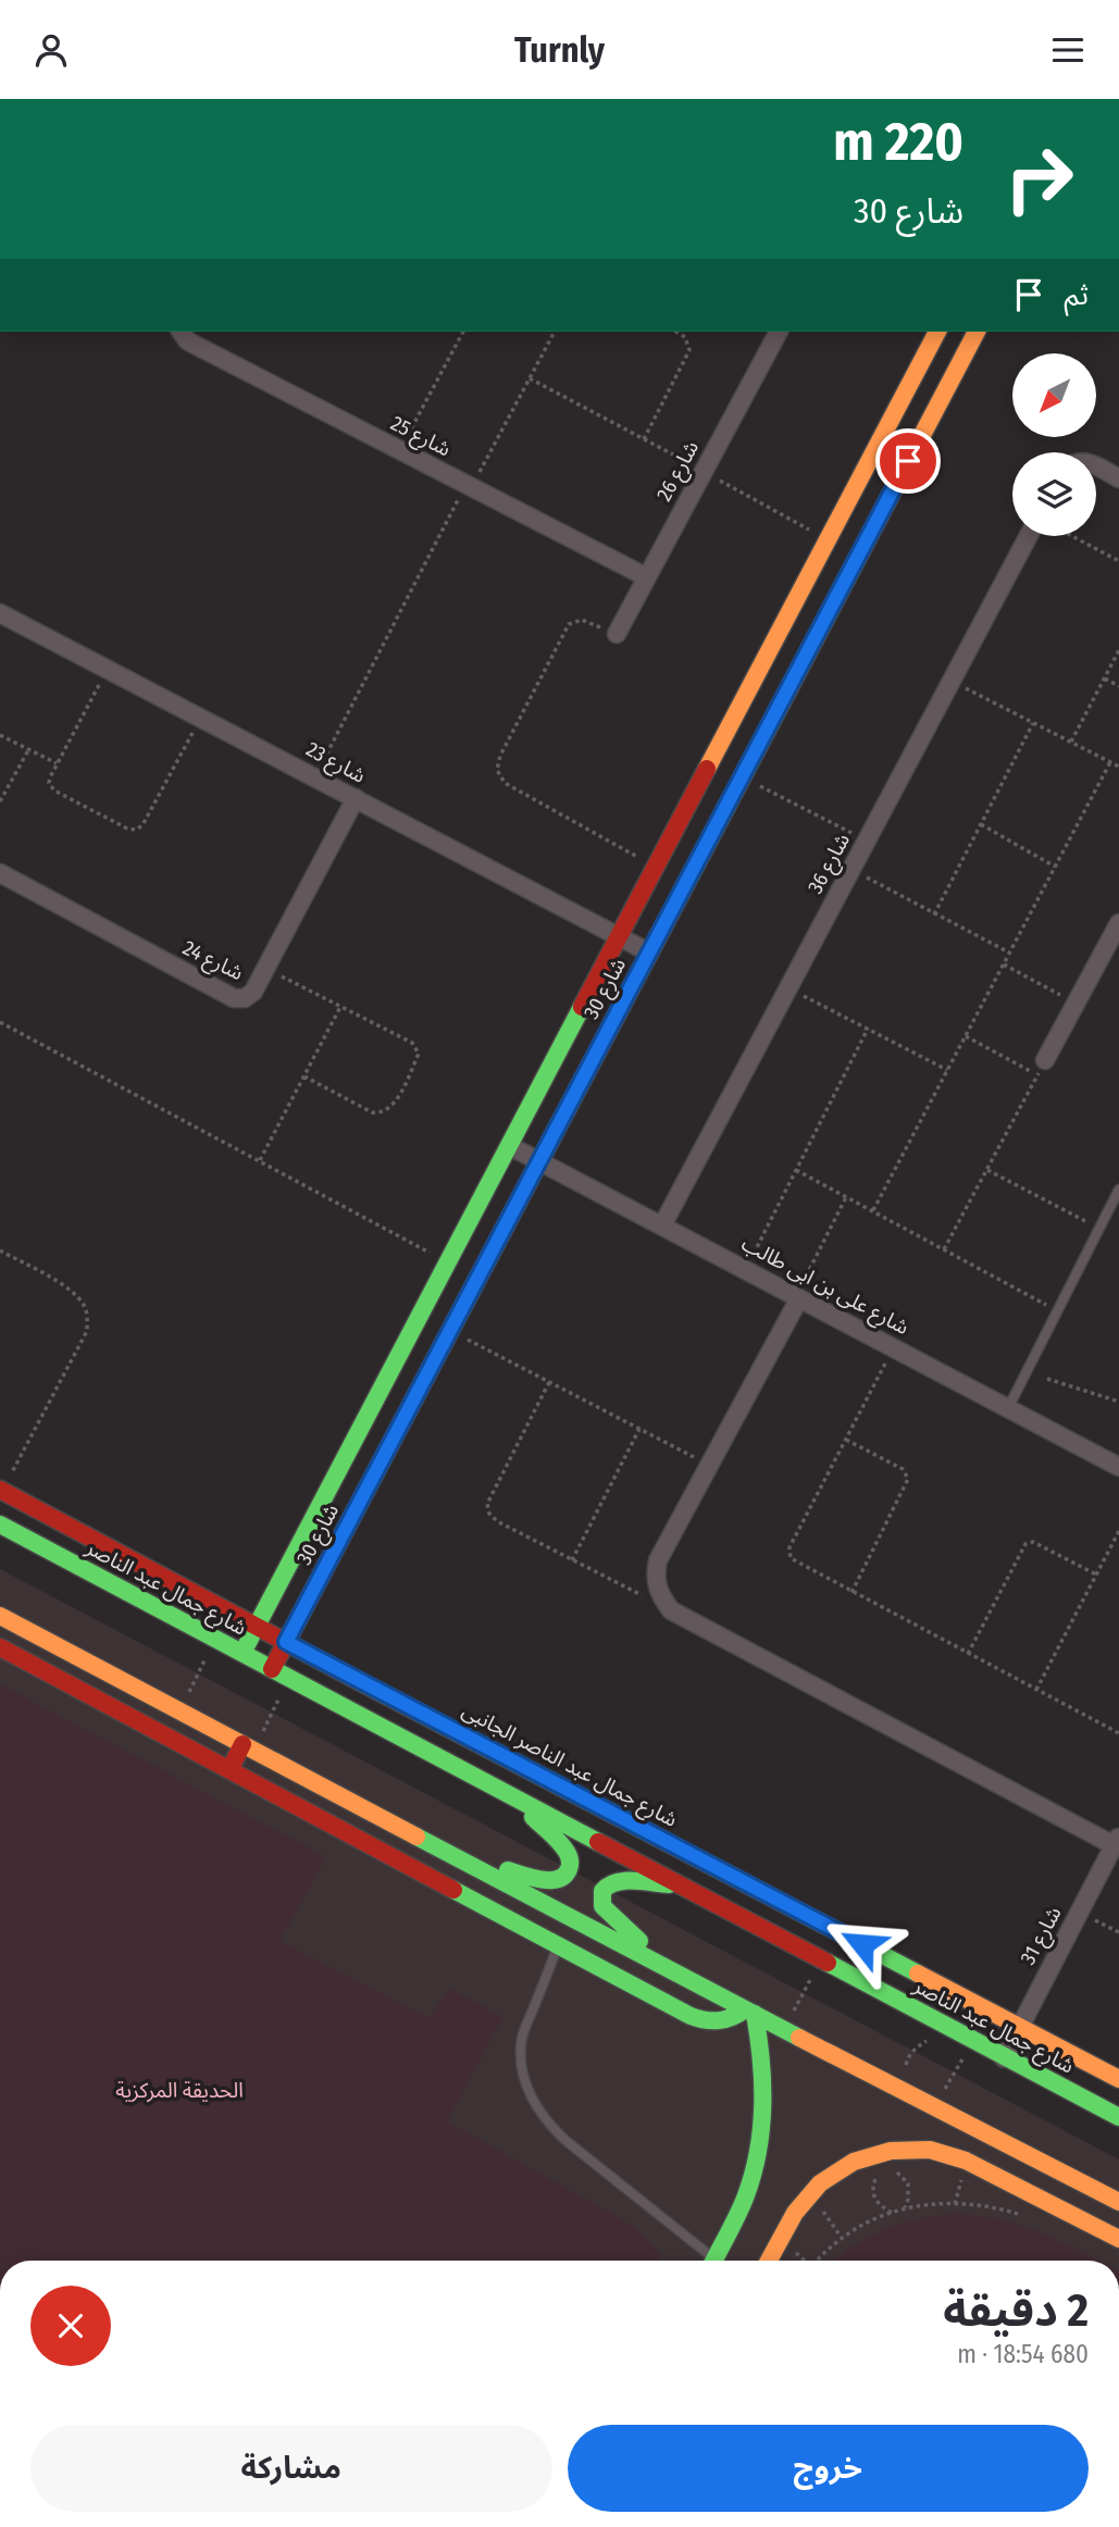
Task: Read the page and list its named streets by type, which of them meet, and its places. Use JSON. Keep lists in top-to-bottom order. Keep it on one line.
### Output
{"streets":{"main road":["شارع 30","شارع جمال عبد الناصر","شارع جمال عبد الناصر الجانبى"],"street":["شارع 25","شارع 26","شارع 23","شارع 36","شارع 24","شارع على بن ابى طالب","شارع 31"]},"crossings":[["شارع 25","شارع 26"],["شارع 23","شارع 24"],["شارع 23","شارع 30"],["شارع 36","شارع على بن ابى طالب"],["شارع 30","شارع على بن ابى طالب"],["شارع 30","شارع جمال عبد الناصر"],["شارع 30","شارع جمال عبد الناصر الجانبى"],["شارع جمال عبد الناصر","شارع 31"],["شارع جمال عبد الناصر الجانبى","شارع 31"]],"parks":["الحديقة المركزية"],"north":"bottom left","page":{"header":"Turnly","turn":["220 m","شارع 30"],"then":"ثم","heading":["2 دقيقة","680 m · 18:54"],"buttons":["خروج","مشاركة"]}}
